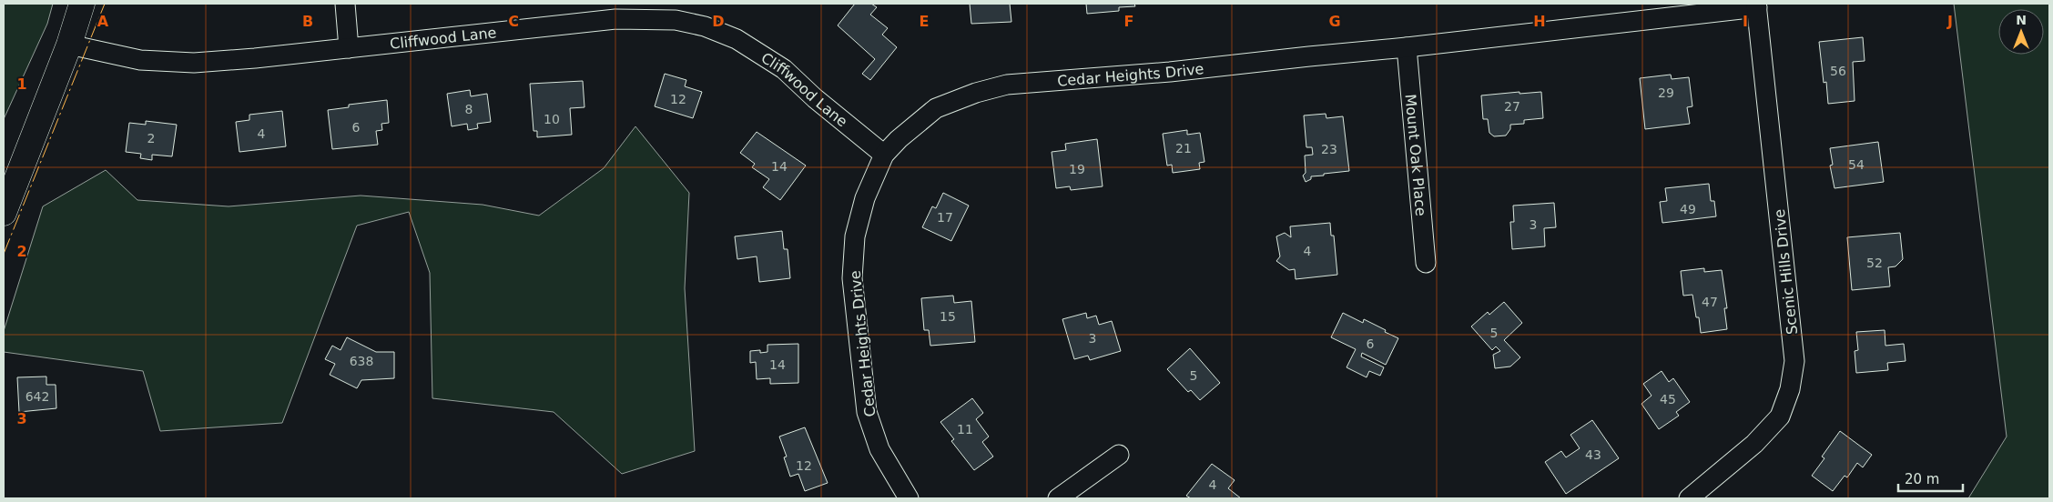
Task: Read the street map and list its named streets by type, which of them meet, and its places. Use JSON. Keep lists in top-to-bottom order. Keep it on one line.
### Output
{"streets":{"street":["Cliffwood Lane","Cedar Heights Drive","Mount Oak Place","Scenic Hills Drive"]},"crossings":[["Cliffwood Lane","Cedar Heights Drive"],["Cedar Heights Drive","Mount Oak Place"],["Cedar Heights Drive","Scenic Hills Drive"]],"house_numbers":["56","29","12","27","8","10","6","4","2","21","23","54","14","19","49","17","3","4","52","47","15","5","3","6","638","14","5","642","45","11","43","12","4"],"scale_bar":"20 m","north":"top","grid":{"columns":["A","B","C","D","E","F","G","H","I","J"],"rows":["1","2","3"]}}
